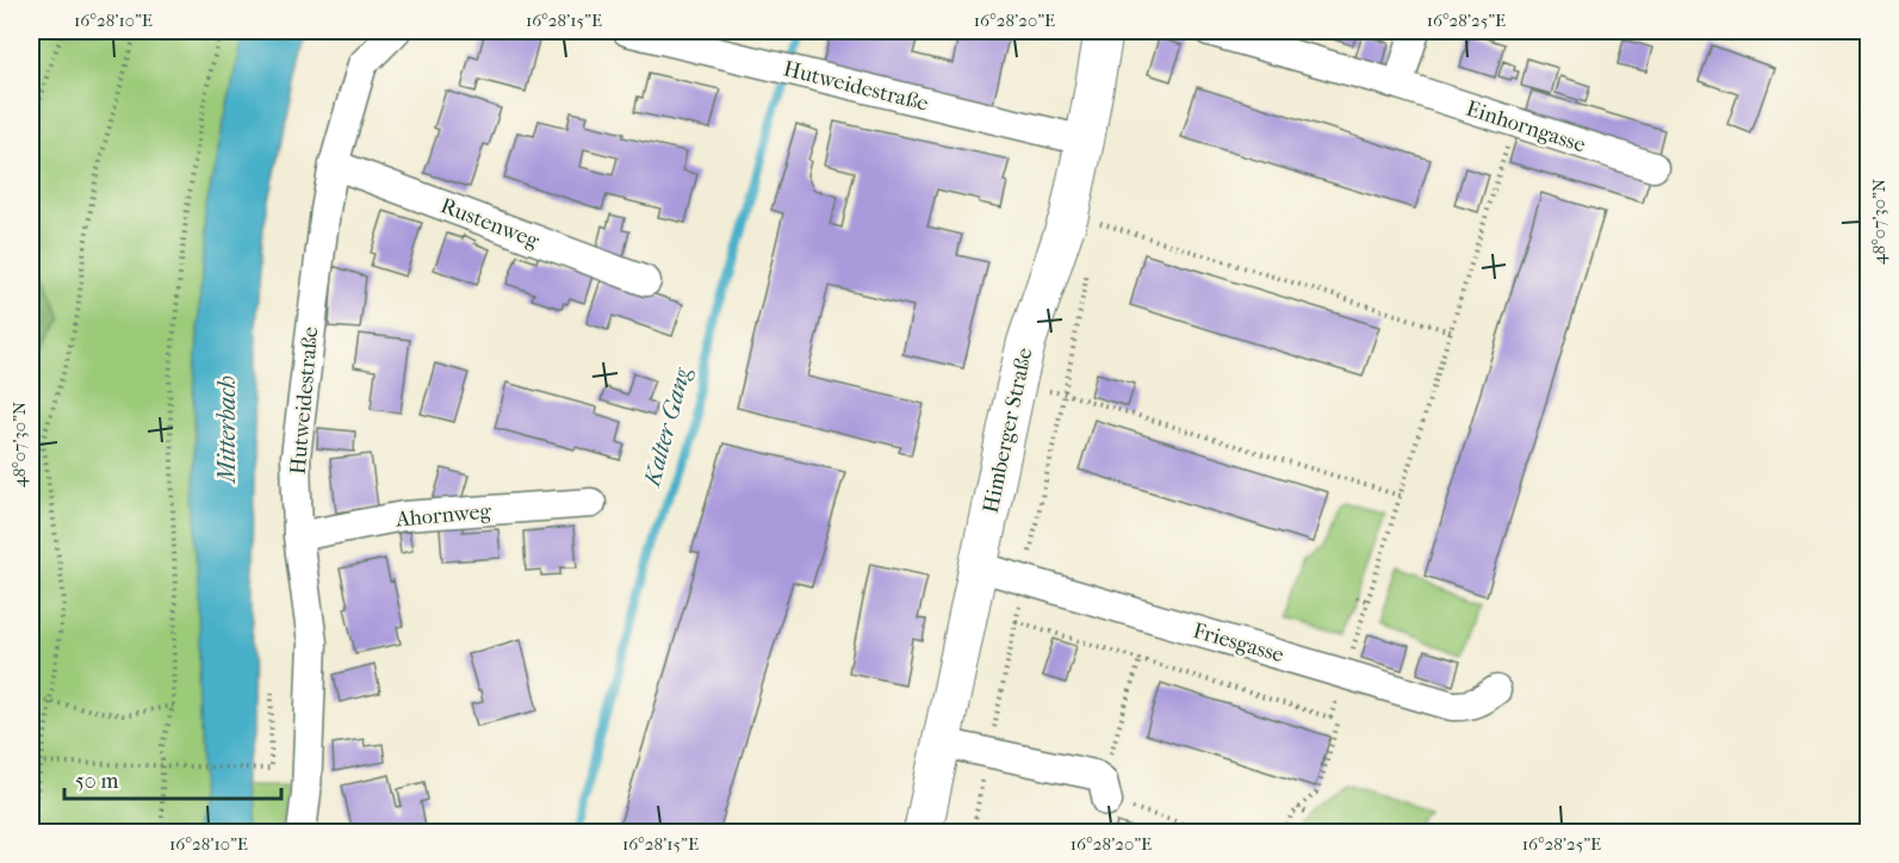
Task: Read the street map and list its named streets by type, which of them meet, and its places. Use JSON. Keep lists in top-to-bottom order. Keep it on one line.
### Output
{"streets":{"main road":["Himberger Straße"],"street":["Hutweidestraße","Einhorngasse","Rustenweg","Ahornweg","Friesgasse"]},"crossings":[["Hutweidestraße","Rustenweg"],["Hutweidestraße","Himberger Straße"],["Hutweidestraße","Ahornweg"],["Himberger Straße","Friesgasse"]],"water":["Kalter Gang","Mitterbach"],"scale_bar":"50 m","coordinates":["16°28'10\"E","16°28'15\"E","16°28'20\"E","16°28'25\"E","48°07'30\"N"]}
